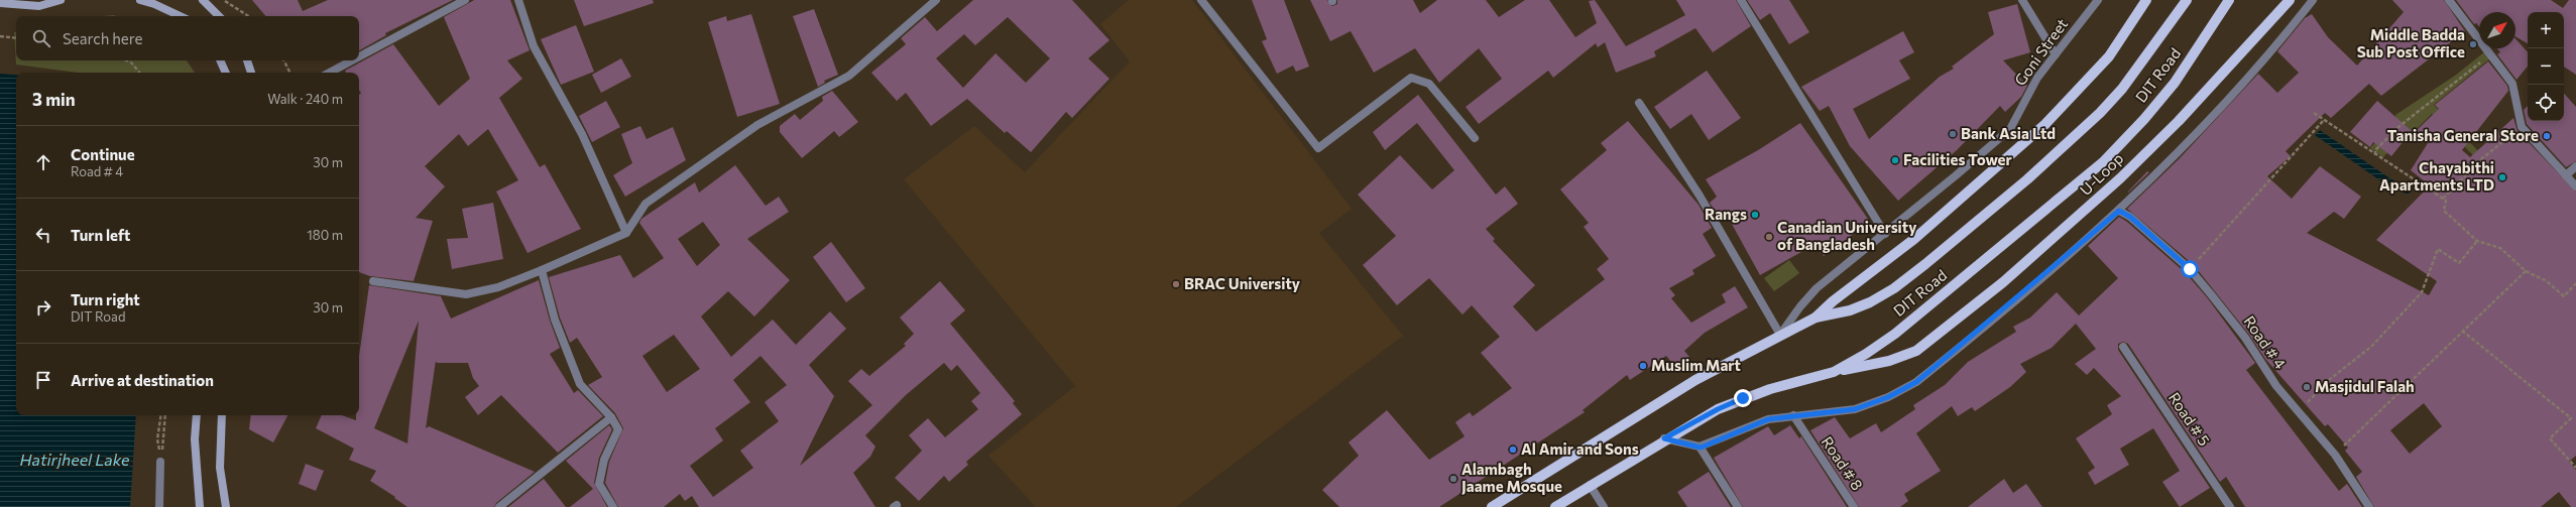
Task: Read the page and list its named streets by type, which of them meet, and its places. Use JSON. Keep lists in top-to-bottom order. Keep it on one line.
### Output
{"streets":{"main road":["DIT Road","U-Loop"],"street":["Goni Street","Road # 4","Road # 5","Road # 8"]},"crossings":[["Goni Street","DIT Road"],["DIT Road","U-Loop"]],"water":["Hatirjheel Lake"],"places":["Middle Badda Sub Post Office","Bank Asia Ltd","Tanisha General Store","Facilities Tower","Chayabithi Apartments LTD","Rangs","Canadian University of Bangladesh","BRAC University","Muslim Mart","Masjidul Falah","Al Amir and Sons","Alambagh Jaame Mosque"],"north":"top right","page":{"map_buttons":["+","−"],"search":"Search here","heading":["3 min","Walk · 240 m"],"list":[["Continue","Road # 4","30 m"],["Turn left","180 m"],["Turn right","DIT Road","30 m"],"Arrive at destination"]}}
